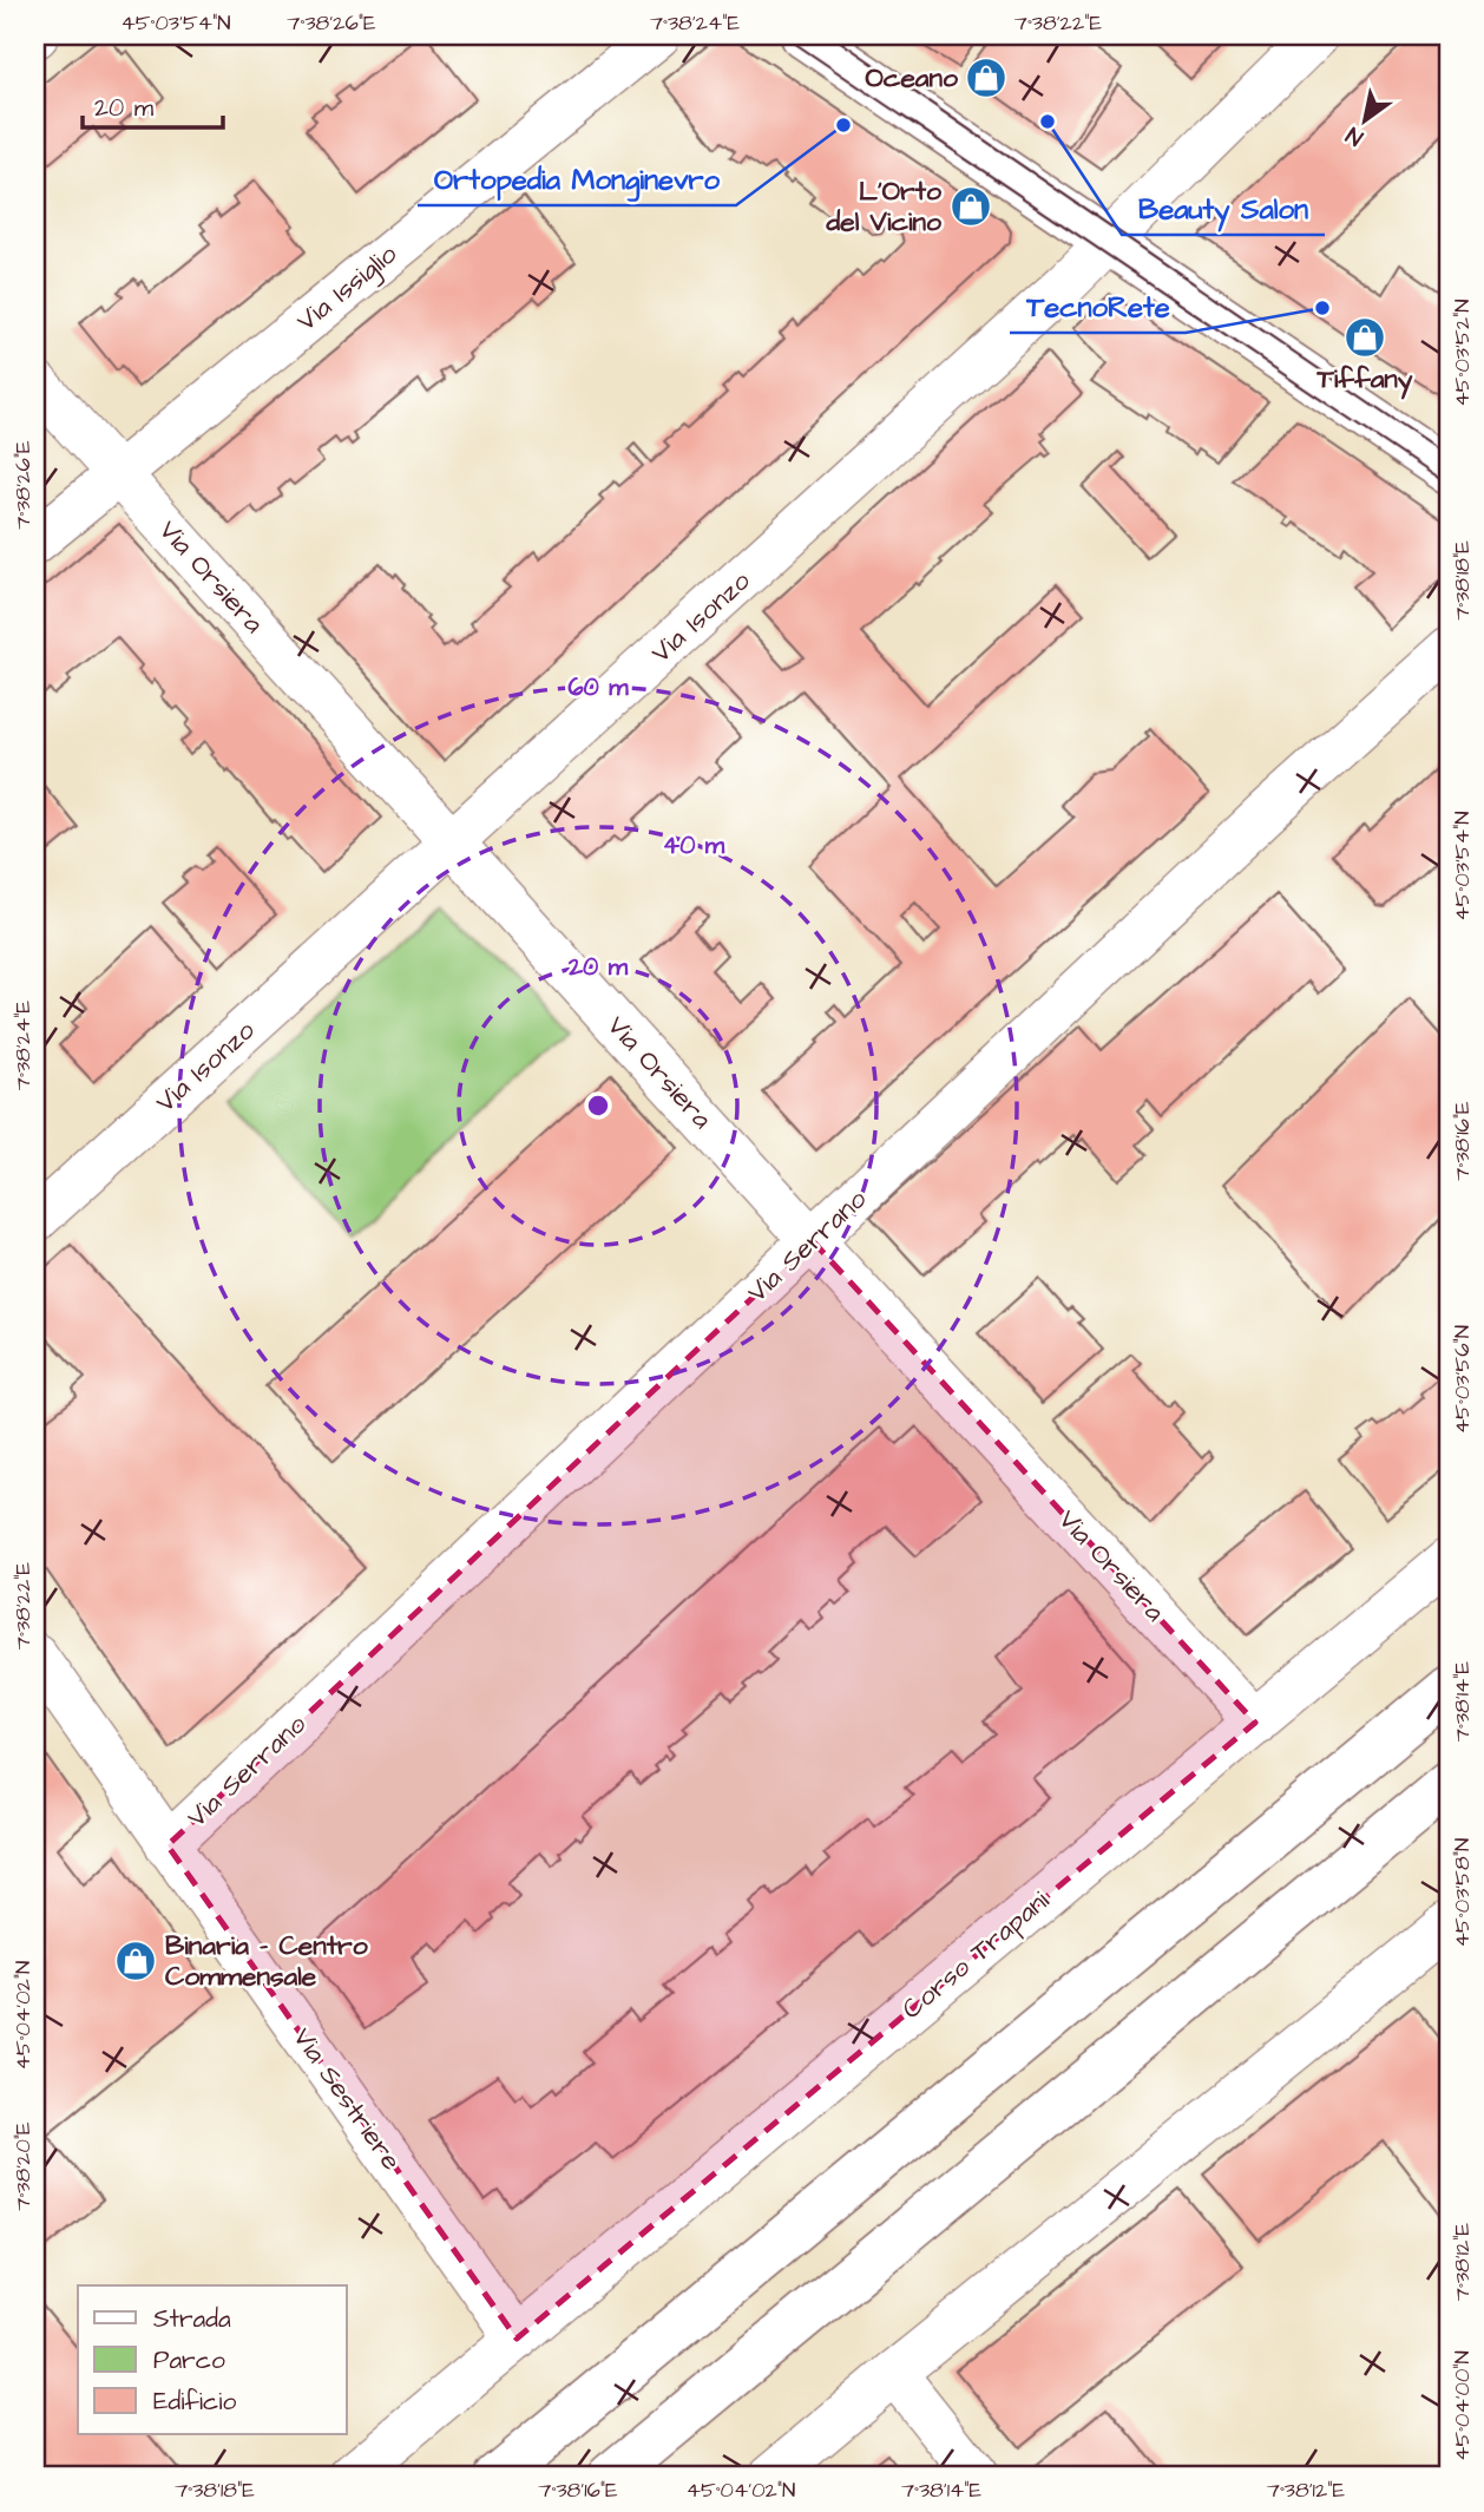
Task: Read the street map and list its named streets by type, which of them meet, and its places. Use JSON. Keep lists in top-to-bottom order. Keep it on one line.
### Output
{"streets":{"street":["Via Issiglio","Via Orsiera","Via Isonzo","Via Serrano","Corso Trapani","Via Sestriere"]},"crossings":[["Via Issiglio","Via Orsiera"],["Via Orsiera","Via Isonzo"],["Via Orsiera","Via Serrano"],["Via Orsiera","Corso Trapani"],["Via Serrano","Via Sestriere"],["Corso Trapani","Via Sestriere"]],"places":{"shop":["Oceano","L'Orto del Vicino","Tiffany","Binaria - Centro Commensale"],"other":["Beauty Salon","Ortopedia Monginevro","TecnoRete"]},"legend":["Strada","Parco","Edificio"],"scale_bar":"20 m","north":"bottom left","coordinates":["45°03'54\"N","7°38'26\"E","7°38'24\"E","7°38'22\"E","45°03'52\"N","7°38'18\"E","7°38'16\"E","45°03'56\"N","7°38'14\"E","45°03'58\"N","45°04'02\"N","7°38'20\"E","7°38'12\"E","45°04'00\"N"],"rings":["60 m","40 m","20 m"]}
